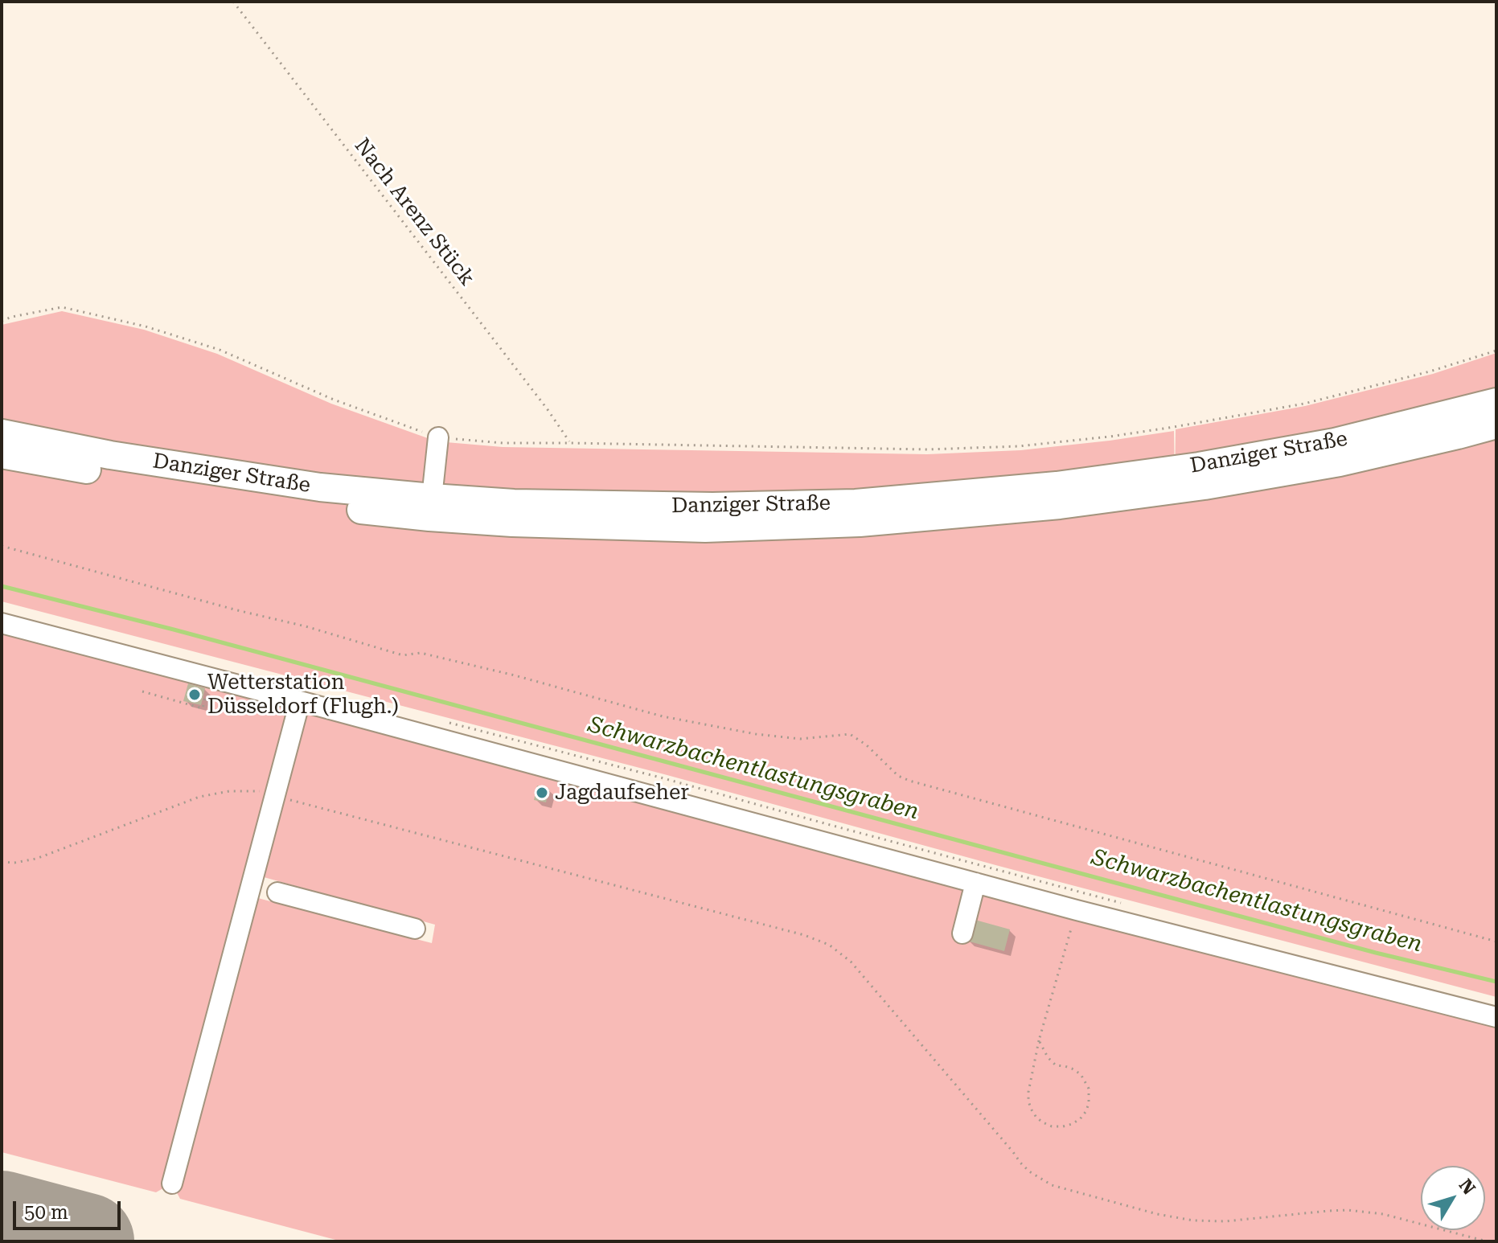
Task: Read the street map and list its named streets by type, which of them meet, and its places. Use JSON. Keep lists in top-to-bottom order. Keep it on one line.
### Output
{"streets":{"highway":["Danziger Straße"],"path":["Nach Arenz Stück"]},"water":["Schwarzbachentlastungsgraben"],"places":["Wetterstation Düsseldorf (Flugh.)","Jagdaufseher"],"scale_bar":"50 m","north":"top right"}
